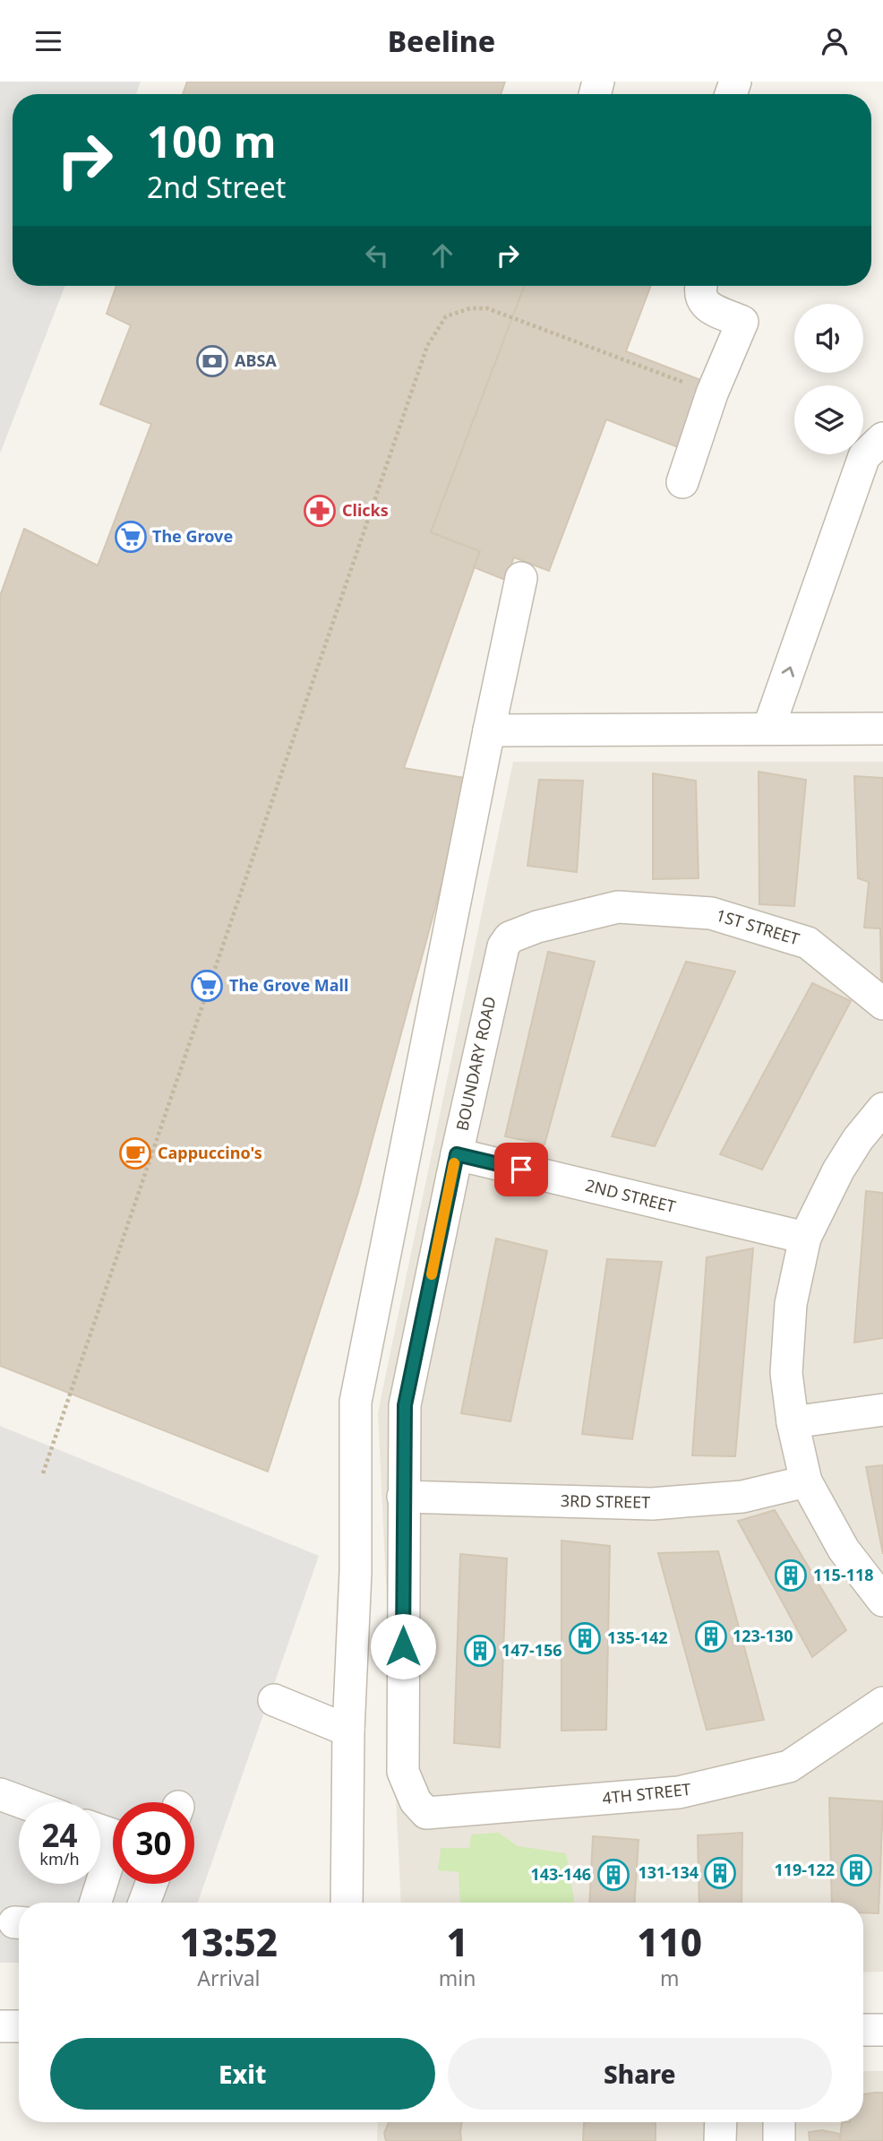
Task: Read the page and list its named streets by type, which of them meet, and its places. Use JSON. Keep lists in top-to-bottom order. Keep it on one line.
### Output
{"streets":{"street":["1ST STREET","BOUNDARY ROAD","2ND STREET","3RD STREET","4TH STREET"]},"crossings":[["1ST STREET","BOUNDARY ROAD"],["BOUNDARY ROAD","2ND STREET"],["BOUNDARY ROAD","3RD STREET"],["BOUNDARY ROAD","4TH STREET"]],"places":{"bank":["ABSA"],"pharmacy":["Clicks"],"supermarket":["The Grove","The Grove Mall"],"cafe":["Cappuccino's"],"building":["115-118","123-130","135-142","147-156","119-122","131-134","143-146"]},"page":{"header":"Beeline","turn":["100 m","2nd Street"],"speed":"24 km/h","limit":"30","eta":["13:52","Arrival","1","min","110","m"],"buttons":["Exit","Share"]}}
